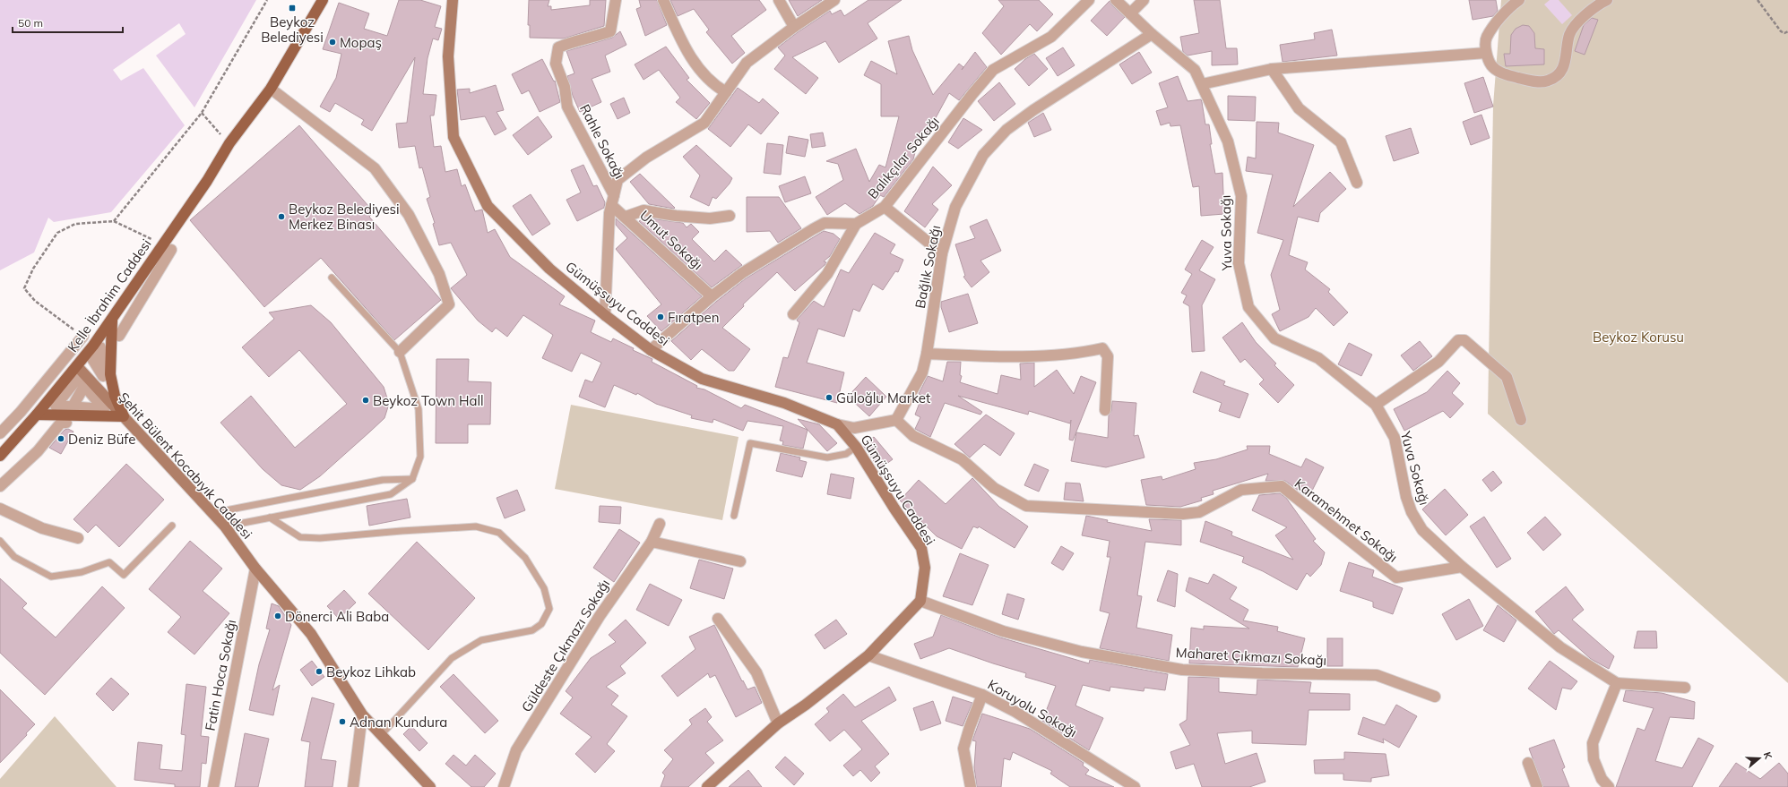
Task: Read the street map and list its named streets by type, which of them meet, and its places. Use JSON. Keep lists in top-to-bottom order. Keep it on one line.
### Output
{"streets":{"main road":["Kelle İbrahim Caddesi"],"street":["Rahle Sokağı","Balıkçılar Sokağı","Yuva Sokağı","Umut Sokağı","Bağlık Sokağı","Gümüşsuyu Caddesi","Şehit Bülent Kocabıyık Caddesi","Karamehmet Sokağı","Güldeste Çıkmazı Sokağı","Maharet Çıkmazı Sokağı","Fatin Hoca Sokağı","Koruyolu Sokağı"]},"crossings":[["Rahle Sokağı","Umut Sokağı"],["Yuva Sokağı","Bağlık Sokağı"],["Yuva Sokağı","Karamehmet Sokağı"],["Bağlık Sokağı","Karamehmet Sokağı"],["Kelle İbrahim Caddesi","Şehit Bülent Kocabıyık Caddesi"],["Gümüşsuyu Caddesi","Maharet Çıkmazı Sokağı"],["Şehit Bülent Kocabıyık Caddesi","Fatin Hoca Sokağı"]],"parks":["Beykoz Korusu"],"places":{"transit":["Beykoz Belediyesi"],"other":["Mopaş","Beykoz Belediyesi Merkez Binası","Fıratpen","Güloğlu Market","Beykoz Town Hall","Deniz Büfe","Dönerci Ali Baba","Beykoz Lihkab","Adnan Kundura"]},"scale_bar":"50 m","north":"right"}
